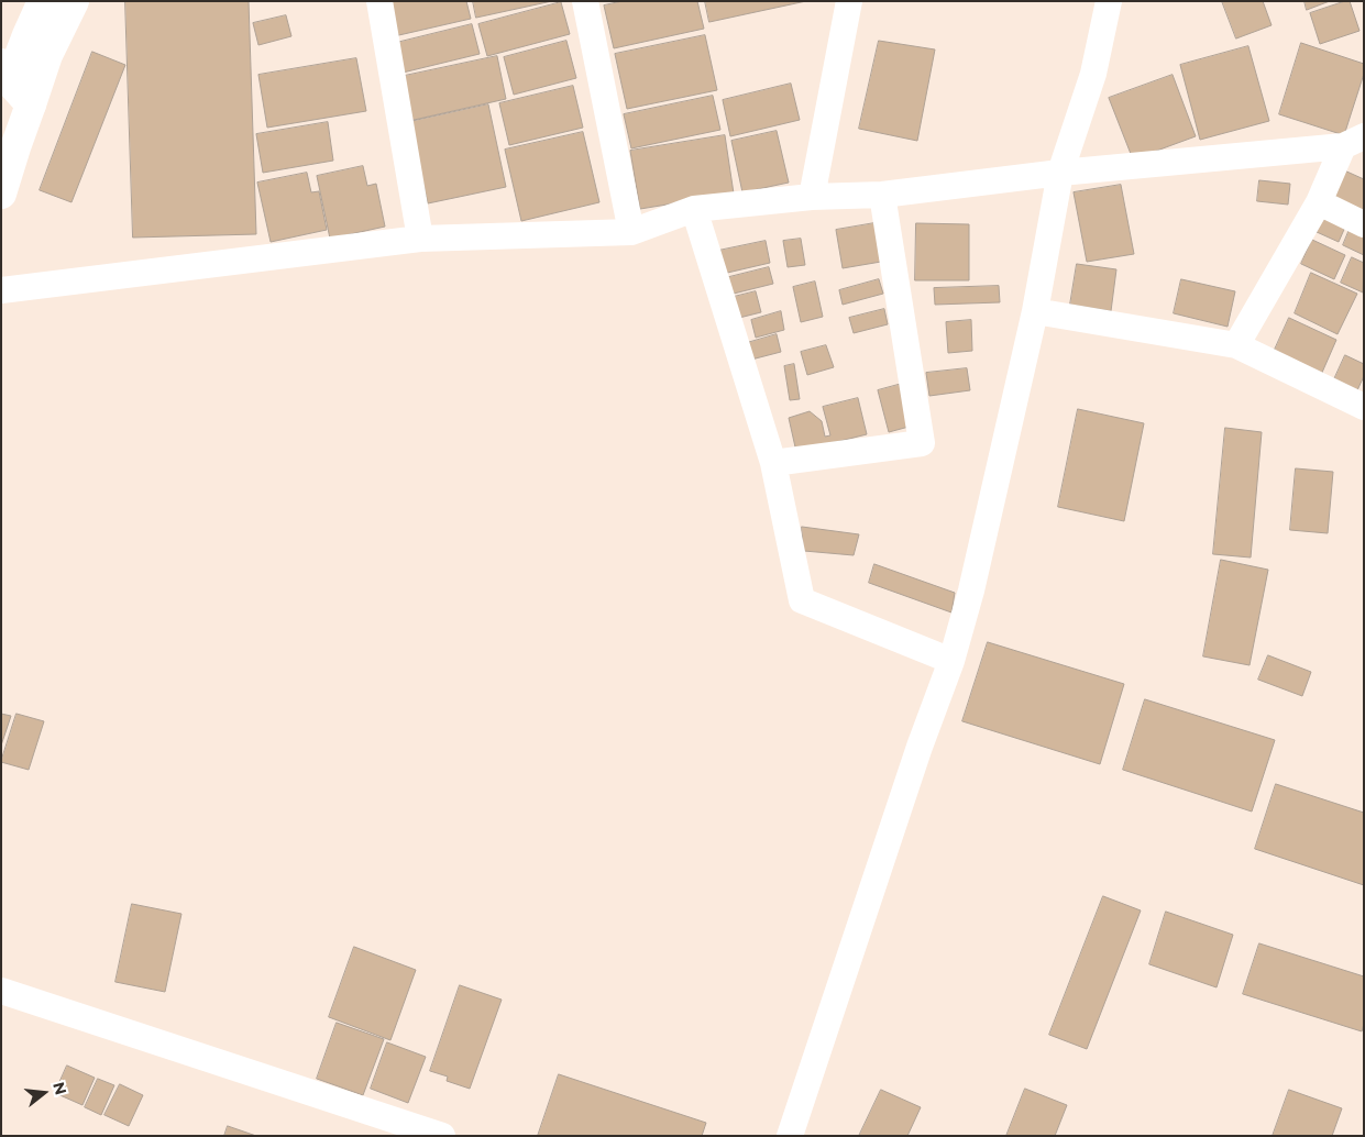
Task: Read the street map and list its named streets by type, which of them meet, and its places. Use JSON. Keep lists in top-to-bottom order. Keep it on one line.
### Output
{"north":"right"}
